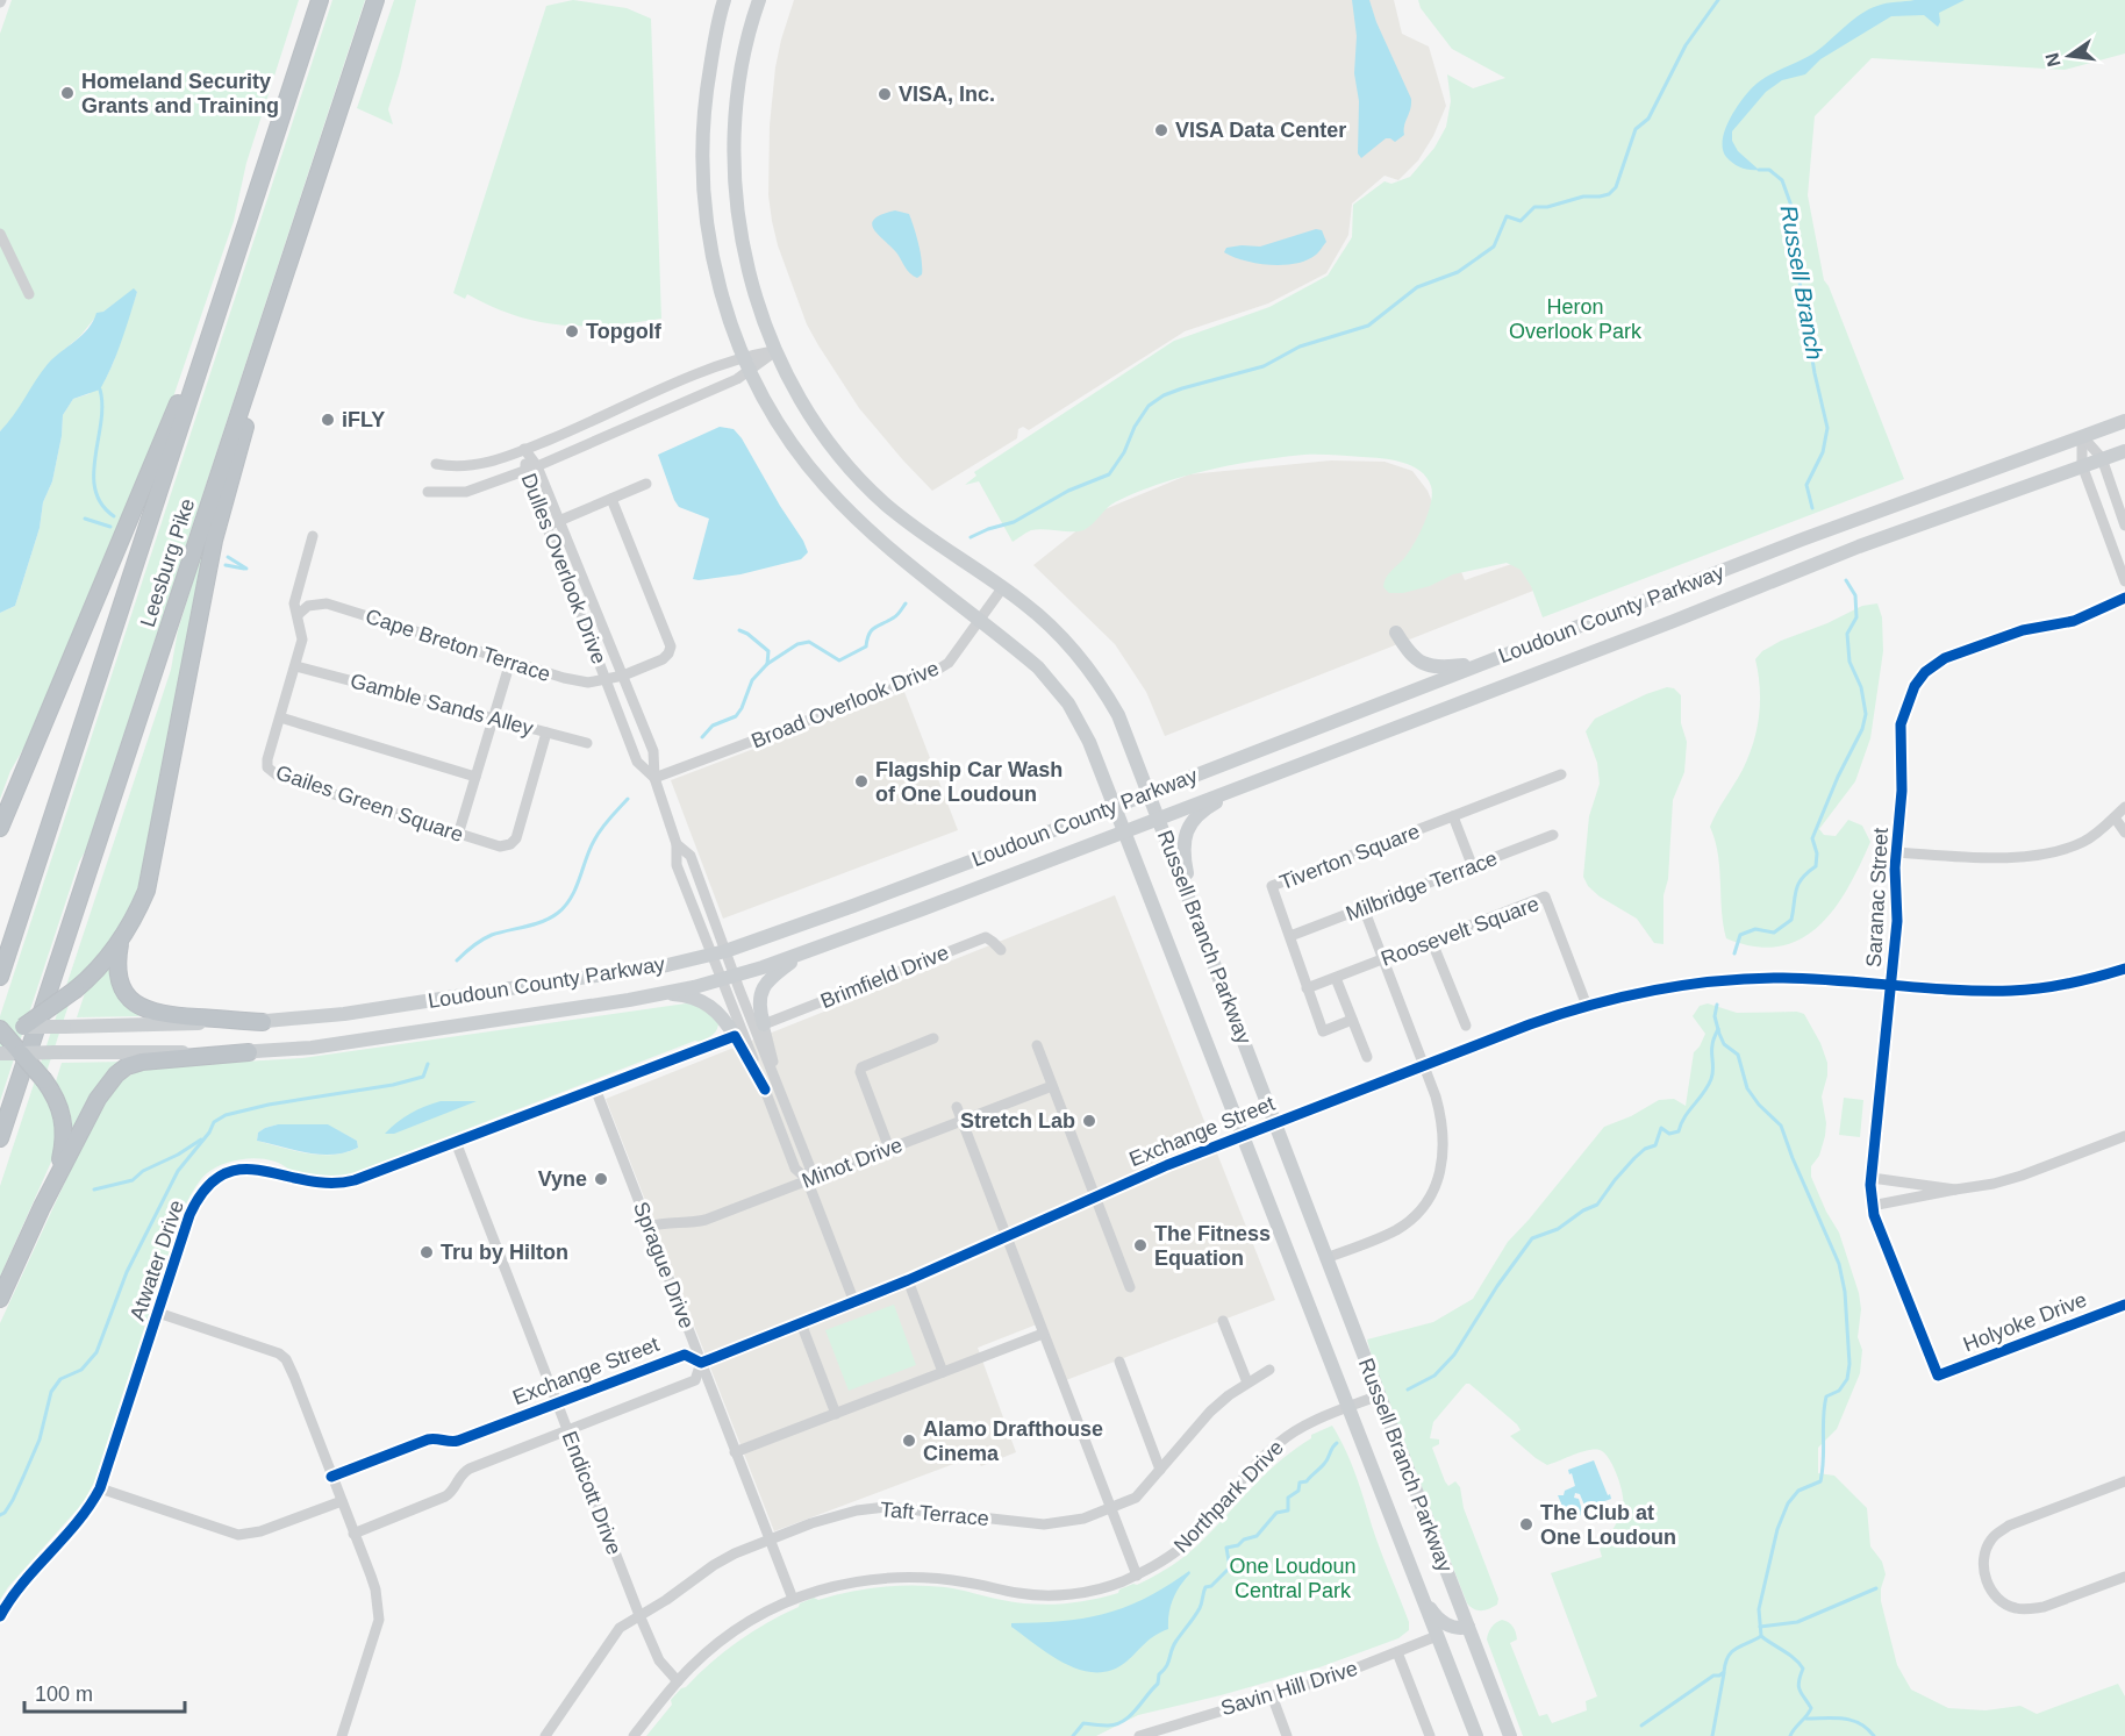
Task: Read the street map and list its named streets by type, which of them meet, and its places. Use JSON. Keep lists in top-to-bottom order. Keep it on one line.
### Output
{"streets":{"highway":["Leesburg Pike"],"main road":["Loudoun County Parkway","Russell Branch Parkway"],"street":["Dulles Overlook Drive","Cape Breton Terrace","Gamble Sands Alley","Broad Overlook Drive","Gailes Green Square","Tiverton Square","Milbridge Terrace","Saranac Street","Roosevelt Square","Brimfield Drive","Exchange Street","Minot Drive","Atwater Drive","Sprague Drive","Holyoke Drive","Endicott Drive","Northpark Drive","Taft Terrace","Savin Hill Drive"]},"crossings":[["Dulles Overlook Drive","Loudoun County Parkway"],["Dulles Overlook Drive","Cape Breton Terrace"],["Dulles Overlook Drive","Broad Overlook Drive"],["Loudoun County Parkway","Russell Branch Parkway"],["Cape Breton Terrace","Gailes Green Square"],["Gamble Sands Alley","Gailes Green Square"],["Broad Overlook Drive","Russell Branch Parkway"],["Tiverton Square","Milbridge Terrace"],["Tiverton Square","Roosevelt Square"],["Saranac Street","Exchange Street"],["Saranac Street","Holyoke Drive"],["Roosevelt Square","Exchange Street"],["Russell Branch Parkway","Exchange Street"],["Russell Branch Parkway","Northpark Drive"],["Russell Branch Parkway","Savin Hill Drive"],["Exchange Street","Sprague Drive"],["Exchange Street","Endicott Drive"],["Minot Drive","Sprague Drive"],["Atwater Drive","Sprague Drive"],["Atwater Drive","Endicott Drive"],["Sprague Drive","Northpark Drive"],["Sprague Drive","Taft Terrace"],["Endicott Drive","Northpark Drive"],["Endicott Drive","Taft Terrace"]],"water":["Russell Branch"],"parks":["Heron Overlook Park","One Loudoun Central Park"],"places":["Homeland Security Grants and Training","VISA, Inc.","VISA Data Center","Topgolf","iFLY","Flagship Car Wash of One Loudoun","Stretch Lab","Vyne","The Fitness Equation","Tru by Hilton","Alamo Drafthouse Cinema","The Club at One Loudoun"],"scale_bar":"100 m","north":"left"}
